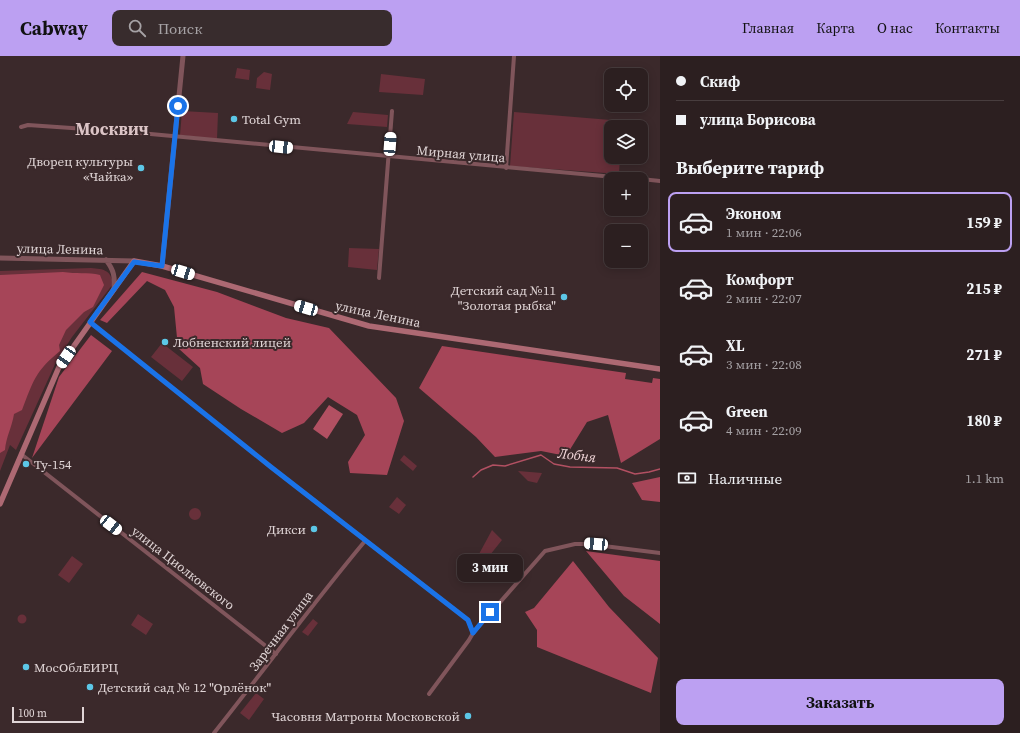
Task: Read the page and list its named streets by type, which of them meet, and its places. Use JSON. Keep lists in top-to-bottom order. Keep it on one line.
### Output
{"streets":{"main road":["улица Ленина"],"street":["Мирная улица","улица Циолковского","Заречная улица"]},"crossings":[["улица Циолковского","Заречная улица"]],"districts":["Москвич"],"water":["Лобня"],"places":["Total Gym","Дворец культуры «Чайка»","Детский сад №11 \"Золотая рыбка\"","Лобненский лицей","Ту-154","Дикси","МосОблЕИРЦ","Детский сад № 12 \"Орлёнок\"","Часовня Матроны Московской"],"scale_bar":"100 m","page":{"header":"Cabway","search":"Поиск","nav":["Главная","Карта","О нас","Контакты"],"banner":["Скиф","улица Борисова"],"map_buttons":["+","−"],"heading":"Выберите тариф","list":[{"name":"Эконом","note":"1 мин · 22:06","value":"159 ₽"},{"name":"Комфорт","note":"2 мин · 22:07","value":"215 ₽"},{"name":"XL","note":"3 мин · 22:08","value":"271 ₽"},{"name":"Green","note":"4 мин · 22:09","value":"180 ₽"}],"pay":["Наличные","1.1 km"],"bubble":"3 мин","buttons":"Заказать","scale":"100 m"}}
